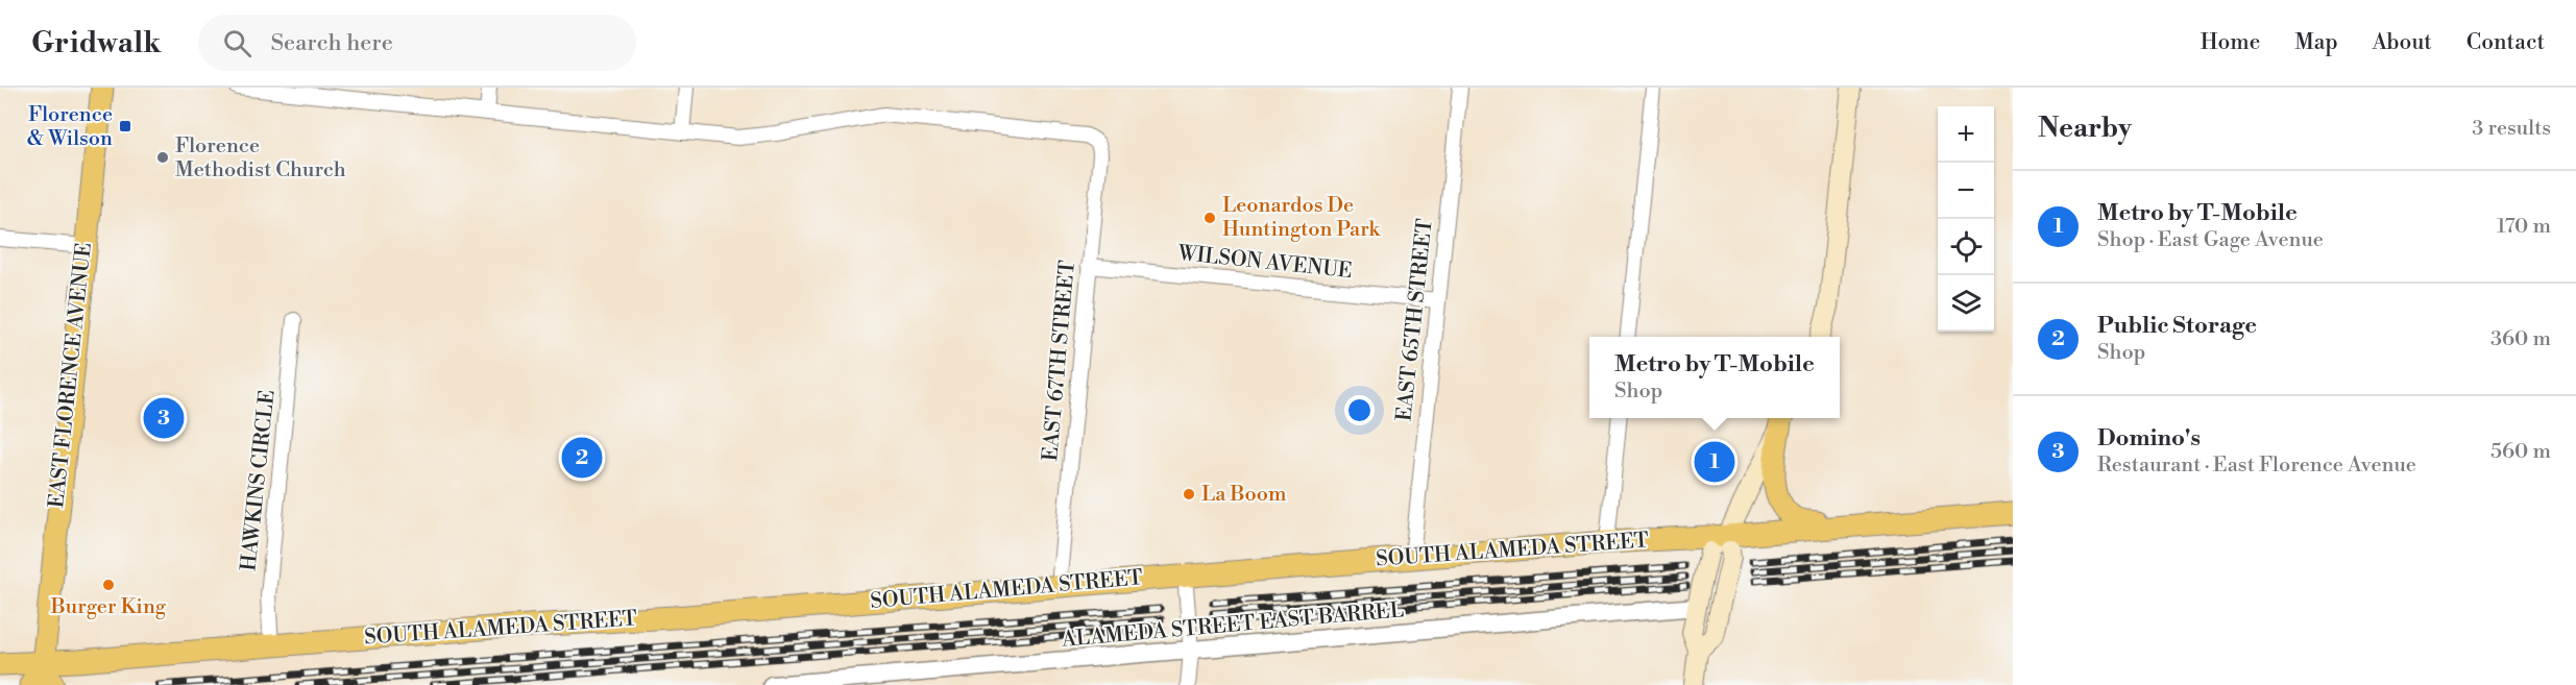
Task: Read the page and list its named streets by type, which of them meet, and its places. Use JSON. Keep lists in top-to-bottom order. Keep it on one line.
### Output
{"streets":{"main road":["EAST FLORENCE AVENUE","SOUTH ALAMEDA STREET"],"street":["WILSON AVENUE","EAST 65TH STREET","EAST 67TH STREET","HAWKINS CIRCLE","ALAMEDA STREET EAST BARREL"]},"crossings":[["WILSON AVENUE","EAST 65TH STREET"],["WILSON AVENUE","EAST 67TH STREET"],["EAST 65TH STREET","SOUTH ALAMEDA STREET"],["EAST 67TH STREET","SOUTH ALAMEDA STREET"],["EAST FLORENCE AVENUE","SOUTH ALAMEDA STREET"],["HAWKINS CIRCLE","SOUTH ALAMEDA STREET"]],"places":{"transit":["Florence & Wilson"],"other":["Florence Methodist Church","Leonardos De Huntington Park","La Boom","Burger King"]},"page":{"header":"Gridwalk","search":"Search here","nav":["Home","Map","About","Contact"],"heading":["Nearby","3 results"],"map_buttons":["+","−"],"list":[{"mark":"1","name":"Metro by T-Mobile","note":"Shop · East Gage Avenue","value":"170 m"},{"mark":"2","name":"Public Storage","note":"Shop","value":"360 m"},{"mark":"3","name":"Domino's","note":"Restaurant · East Florence Avenue","value":"560 m"}],"popup":["Metro by T-Mobile","Shop"],"pins":["3","2","1"]}}
